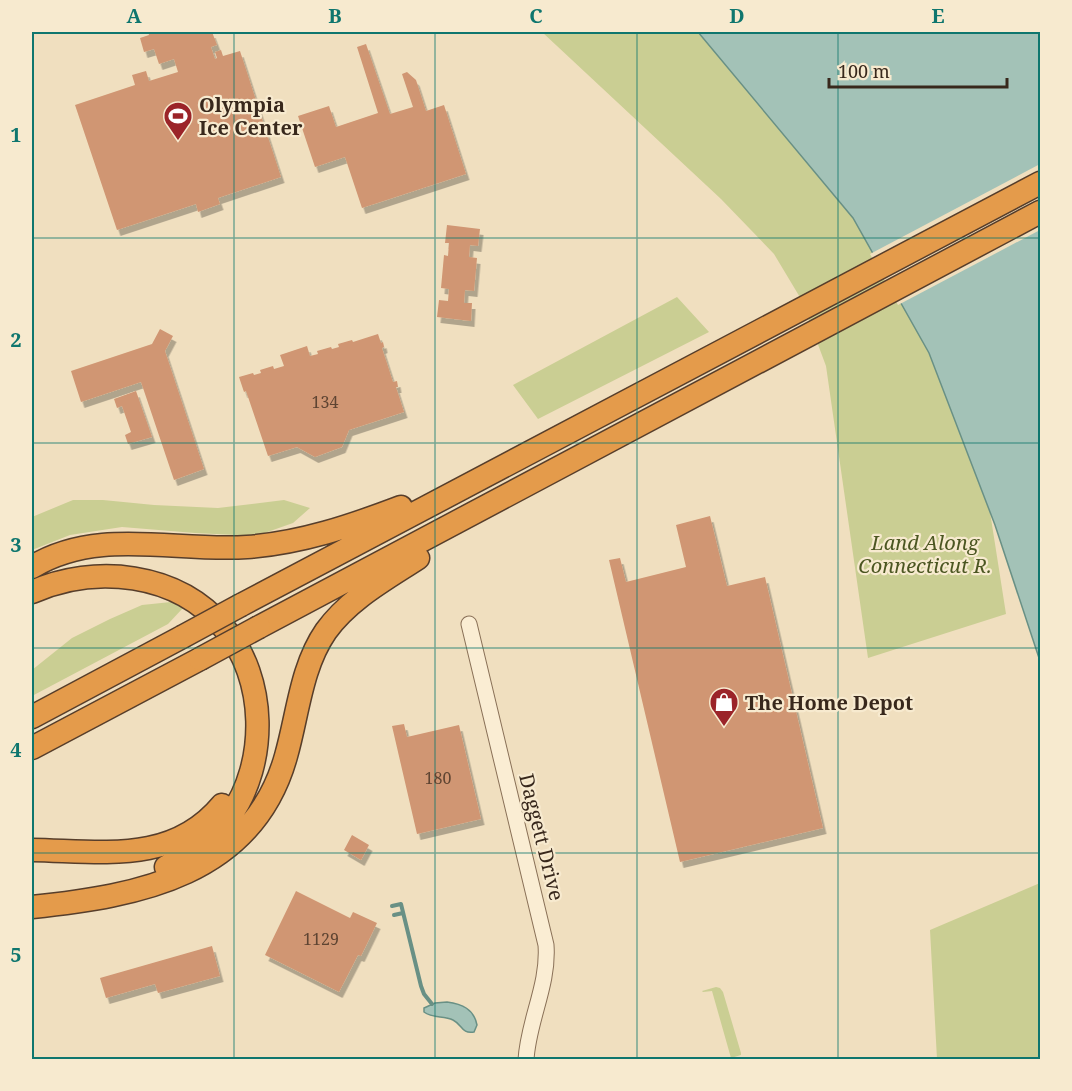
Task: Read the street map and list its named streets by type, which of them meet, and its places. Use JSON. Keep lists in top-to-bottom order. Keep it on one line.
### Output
{"streets":{"street":["Daggett Drive"]},"parks":["Land Along Connecticut R."],"places":{"sports":["Olympia Ice Center"],"shop":["The Home Depot"]},"house_numbers":["134","180","1129"],"scale_bar":"100 m","grid":{"columns":["A","B","C","D","E"],"rows":["1","2","3","4","5"]}}
